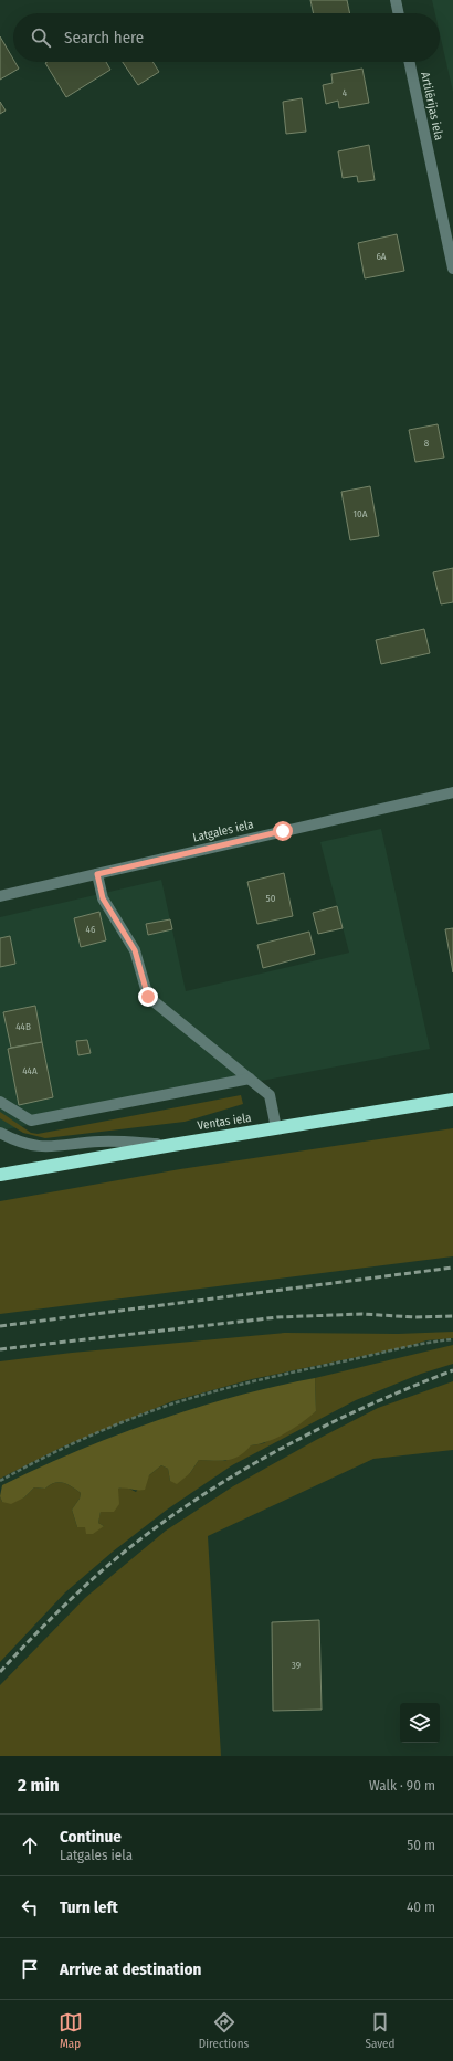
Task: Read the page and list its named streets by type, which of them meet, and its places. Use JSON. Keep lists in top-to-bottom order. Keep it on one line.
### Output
{"streets":{"highway":["Ventas iela"],"street":["Artilērijas iela","Latgales iela"]},"house_numbers":["4","6A","8","10A","50","46","44B","44A","39"],"page":{"search":"Search here","heading":["2 min","Walk · 90 m"],"list":[["Continue","Latgales iela","50 m"],["Turn left","40 m"],"Arrive at destination"],"nav":["Map","Directions","Saved"]}}
